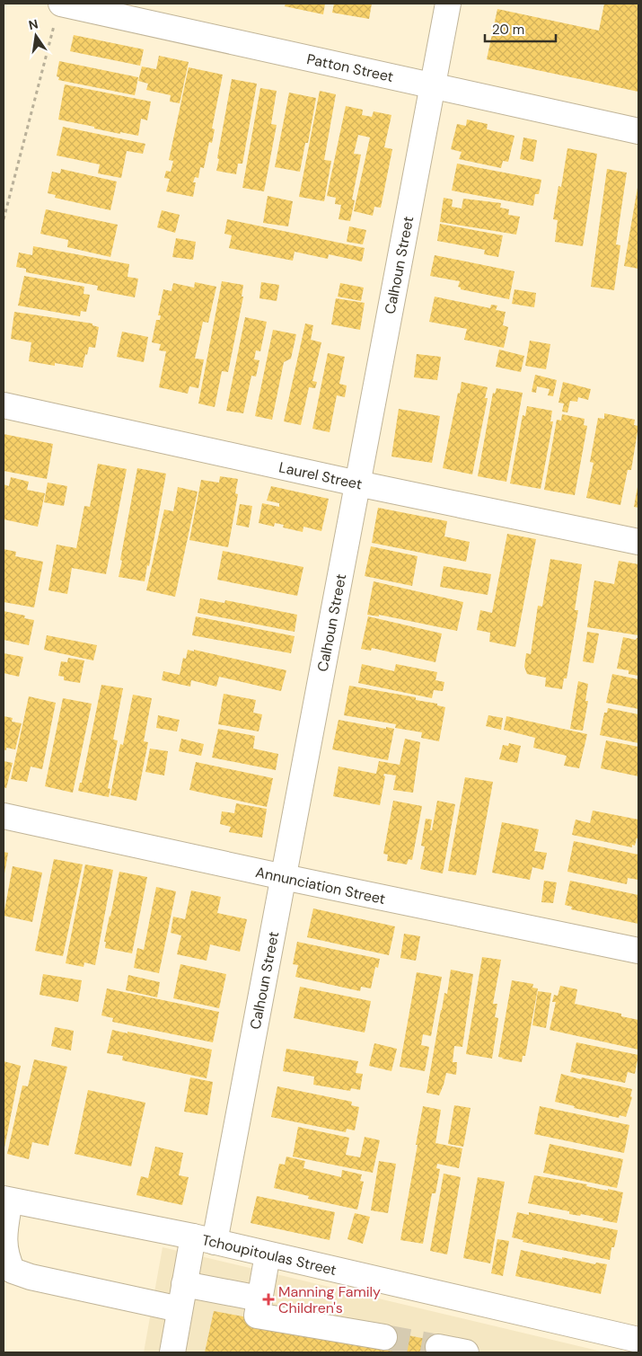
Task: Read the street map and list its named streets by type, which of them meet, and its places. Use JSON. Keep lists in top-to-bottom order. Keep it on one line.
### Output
{"streets":{"street":["Patton Street","Calhoun Street","Laurel Street","Annunciation Street","Tchoupitoulas Street"]},"crossings":[["Patton Street","Calhoun Street"],["Calhoun Street","Laurel Street"],["Calhoun Street","Annunciation Street"],["Calhoun Street","Tchoupitoulas Street"]],"places":{"health":["Manning Family Children's"]},"scale_bar":"20 m","north":"top"}
